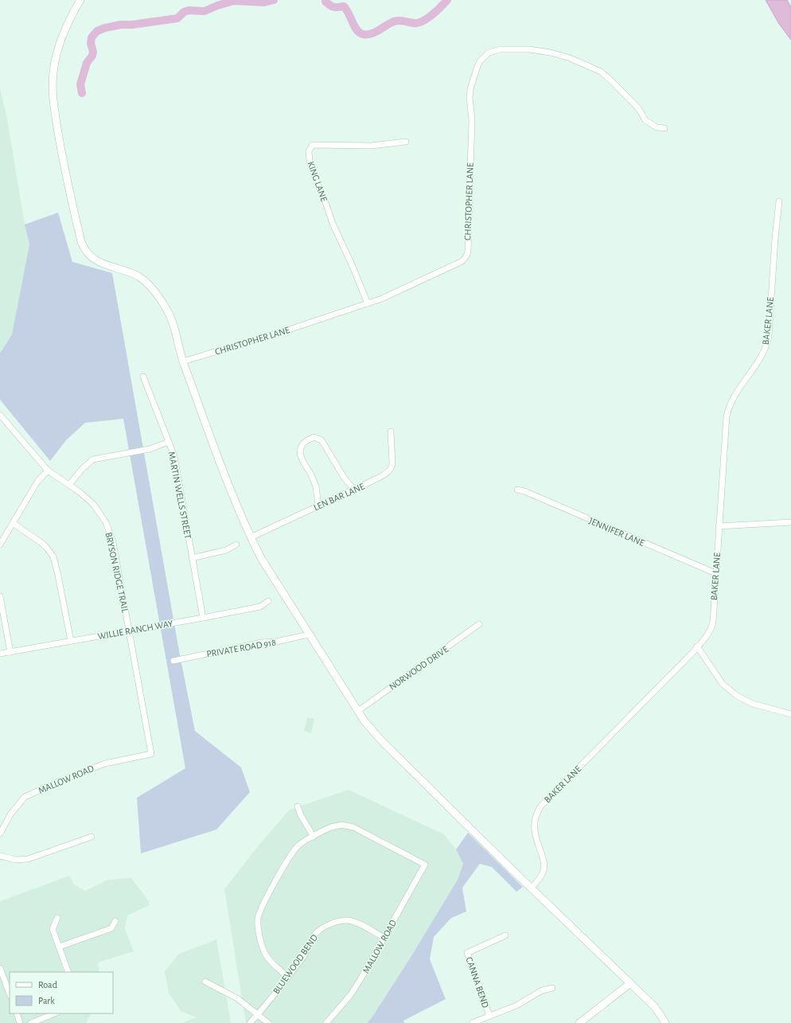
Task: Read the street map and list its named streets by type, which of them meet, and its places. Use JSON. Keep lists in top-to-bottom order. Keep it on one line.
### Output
{"streets":{"street":["KING LANE","CHRISTOPHER LANE","BAKER LANE","MARTIN WELLS STREET","LEN BAR LANE","JENNIFER LANE","BRYSON RIDGE TRAIL","WILLIE RANCH WAY","PRIVATE ROAD 918","NORWOOD DRIVE","MALLOW ROAD","BLUEWOOD BEND","CANNA BEND"]},"crossings":[["KING LANE","CHRISTOPHER LANE"],["BAKER LANE","JENNIFER LANE"],["MARTIN WELLS STREET","WILLIE RANCH WAY"],["BRYSON RIDGE TRAIL","WILLIE RANCH WAY"],["BRYSON RIDGE TRAIL","MALLOW ROAD"],["MALLOW ROAD","BLUEWOOD BEND"]],"legend":["Road","Park"]}
